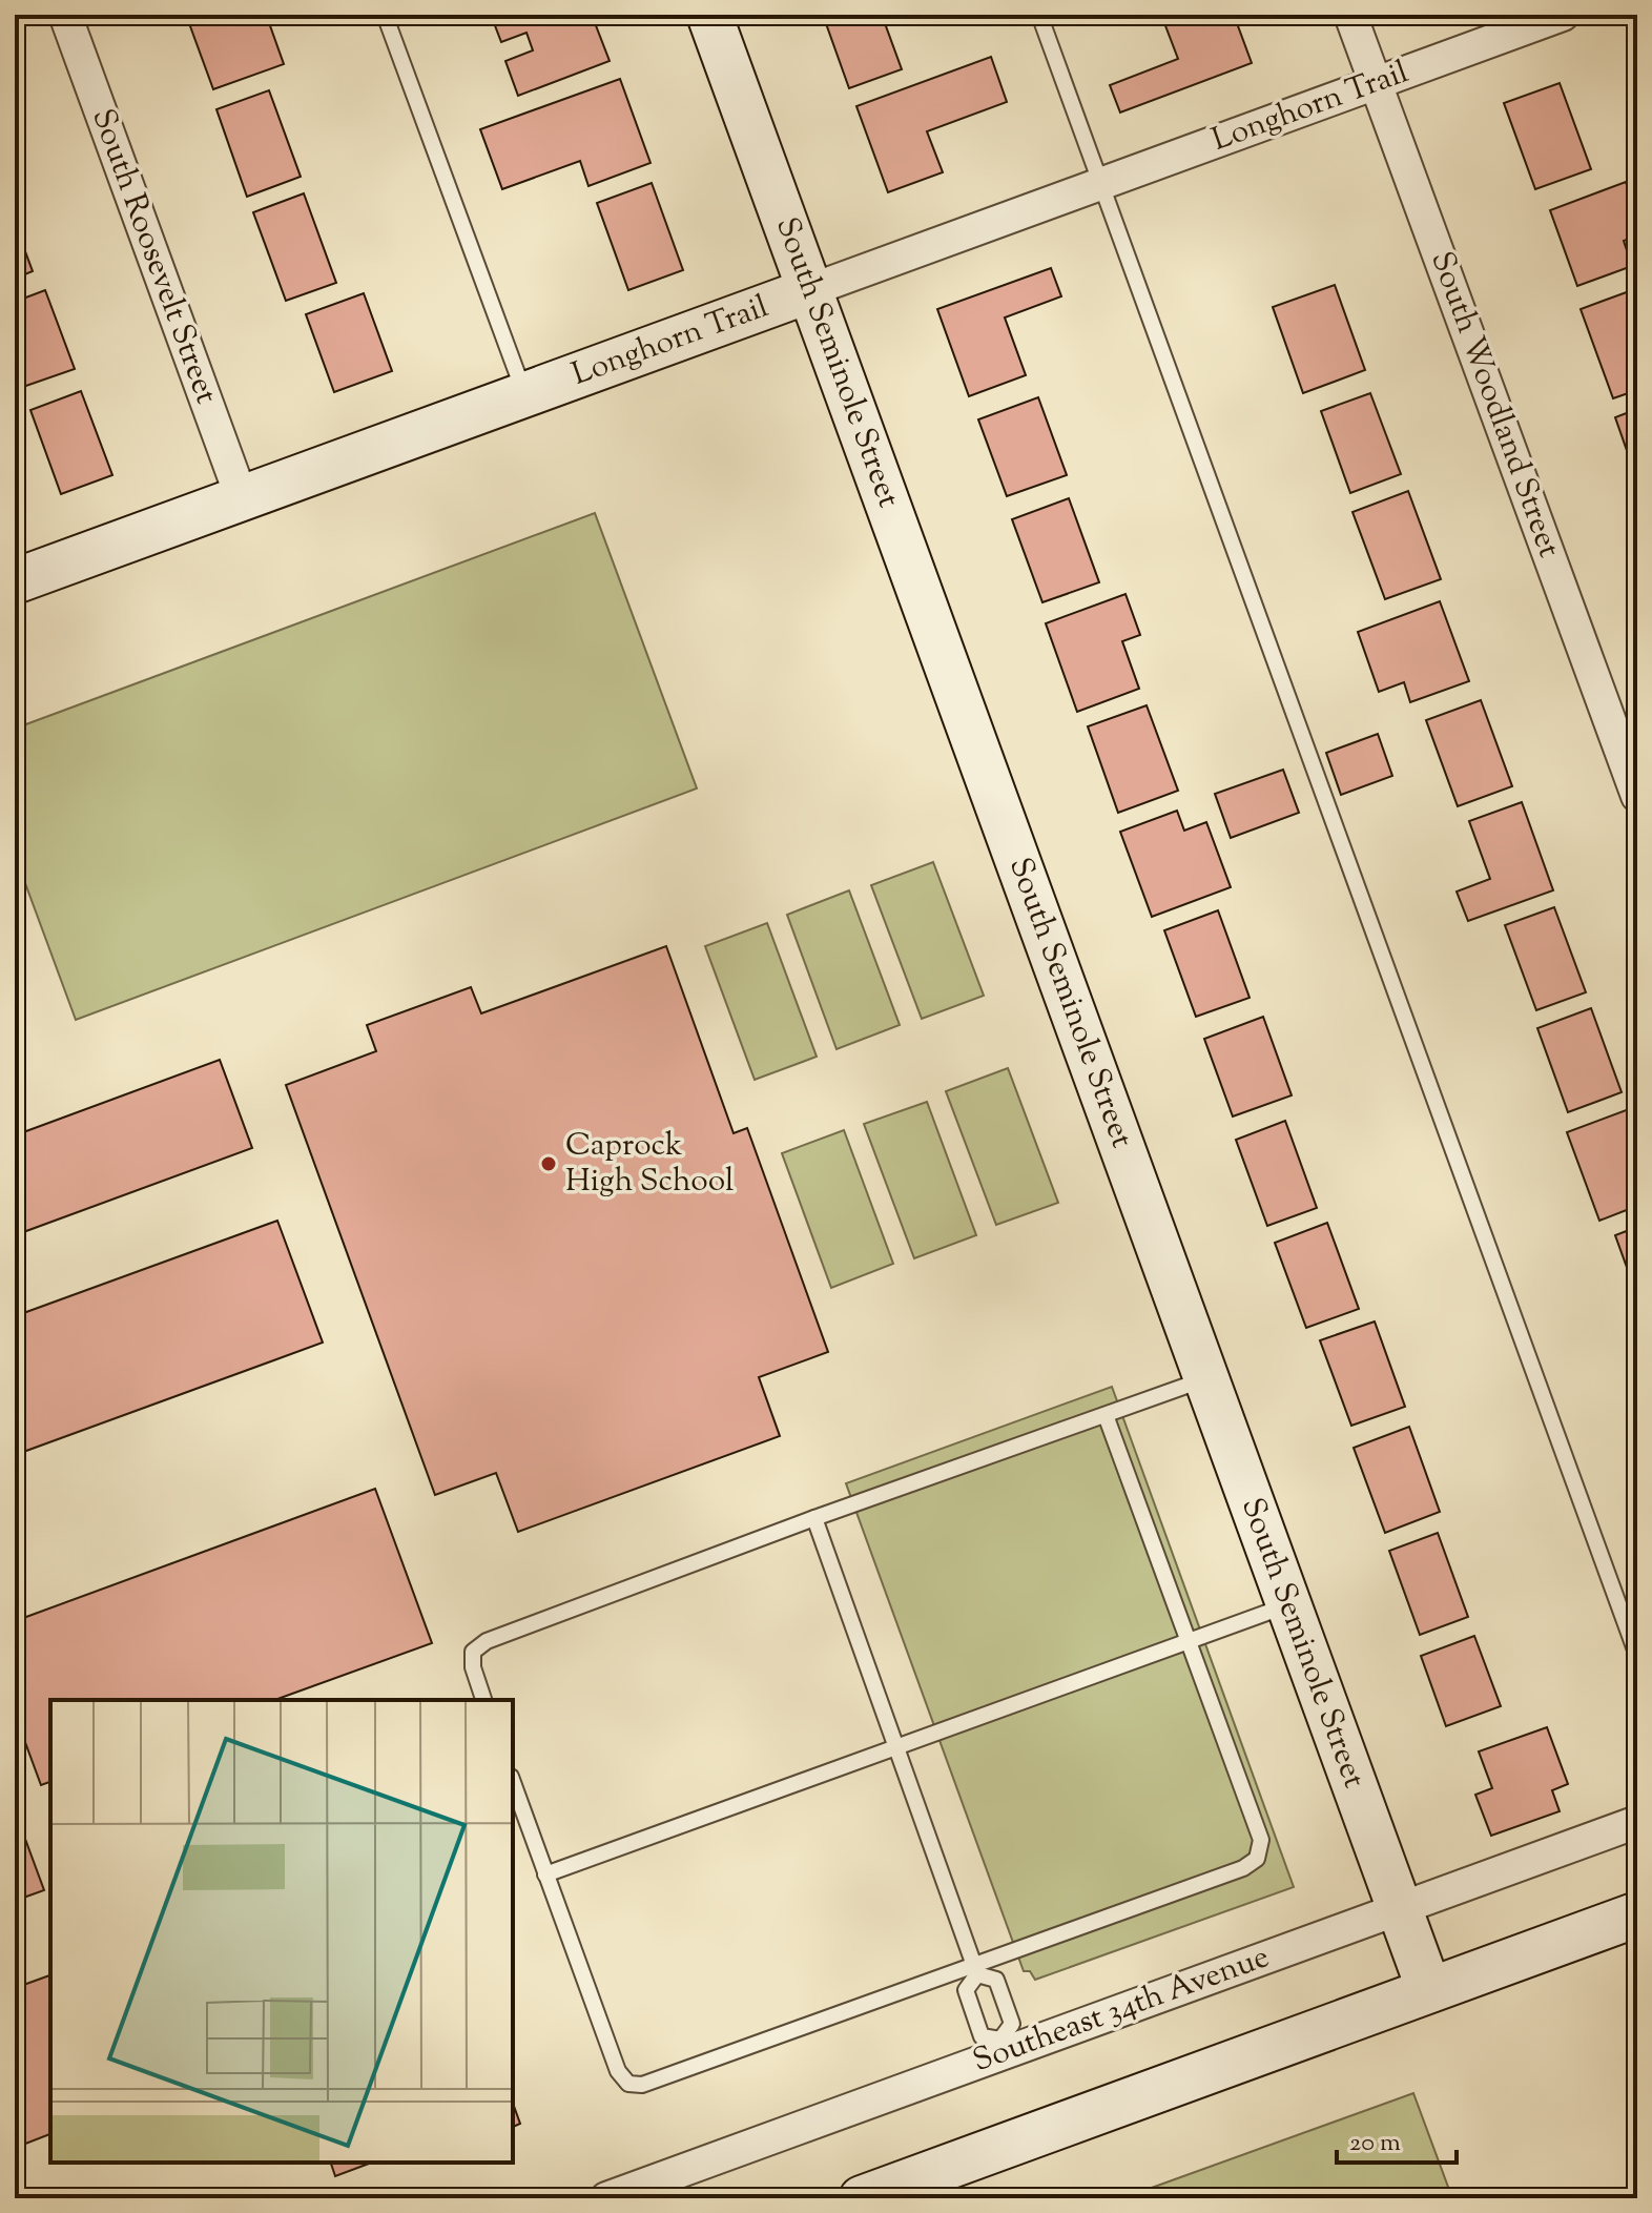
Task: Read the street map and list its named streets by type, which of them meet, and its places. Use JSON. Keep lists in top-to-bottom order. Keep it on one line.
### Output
{"streets":{"street":["Longhorn Trail","South Roosevelt Street","South Seminole Street","South Woodland Street","Southeast 34th Avenue"]},"crossings":[["Longhorn Trail","South Roosevelt Street"],["Longhorn Trail","South Seminole Street"],["Longhorn Trail","South Woodland Street"],["South Seminole Street","Southeast 34th Avenue"]],"places":["Caprock High School"],"scale_bar":"20 m"}
